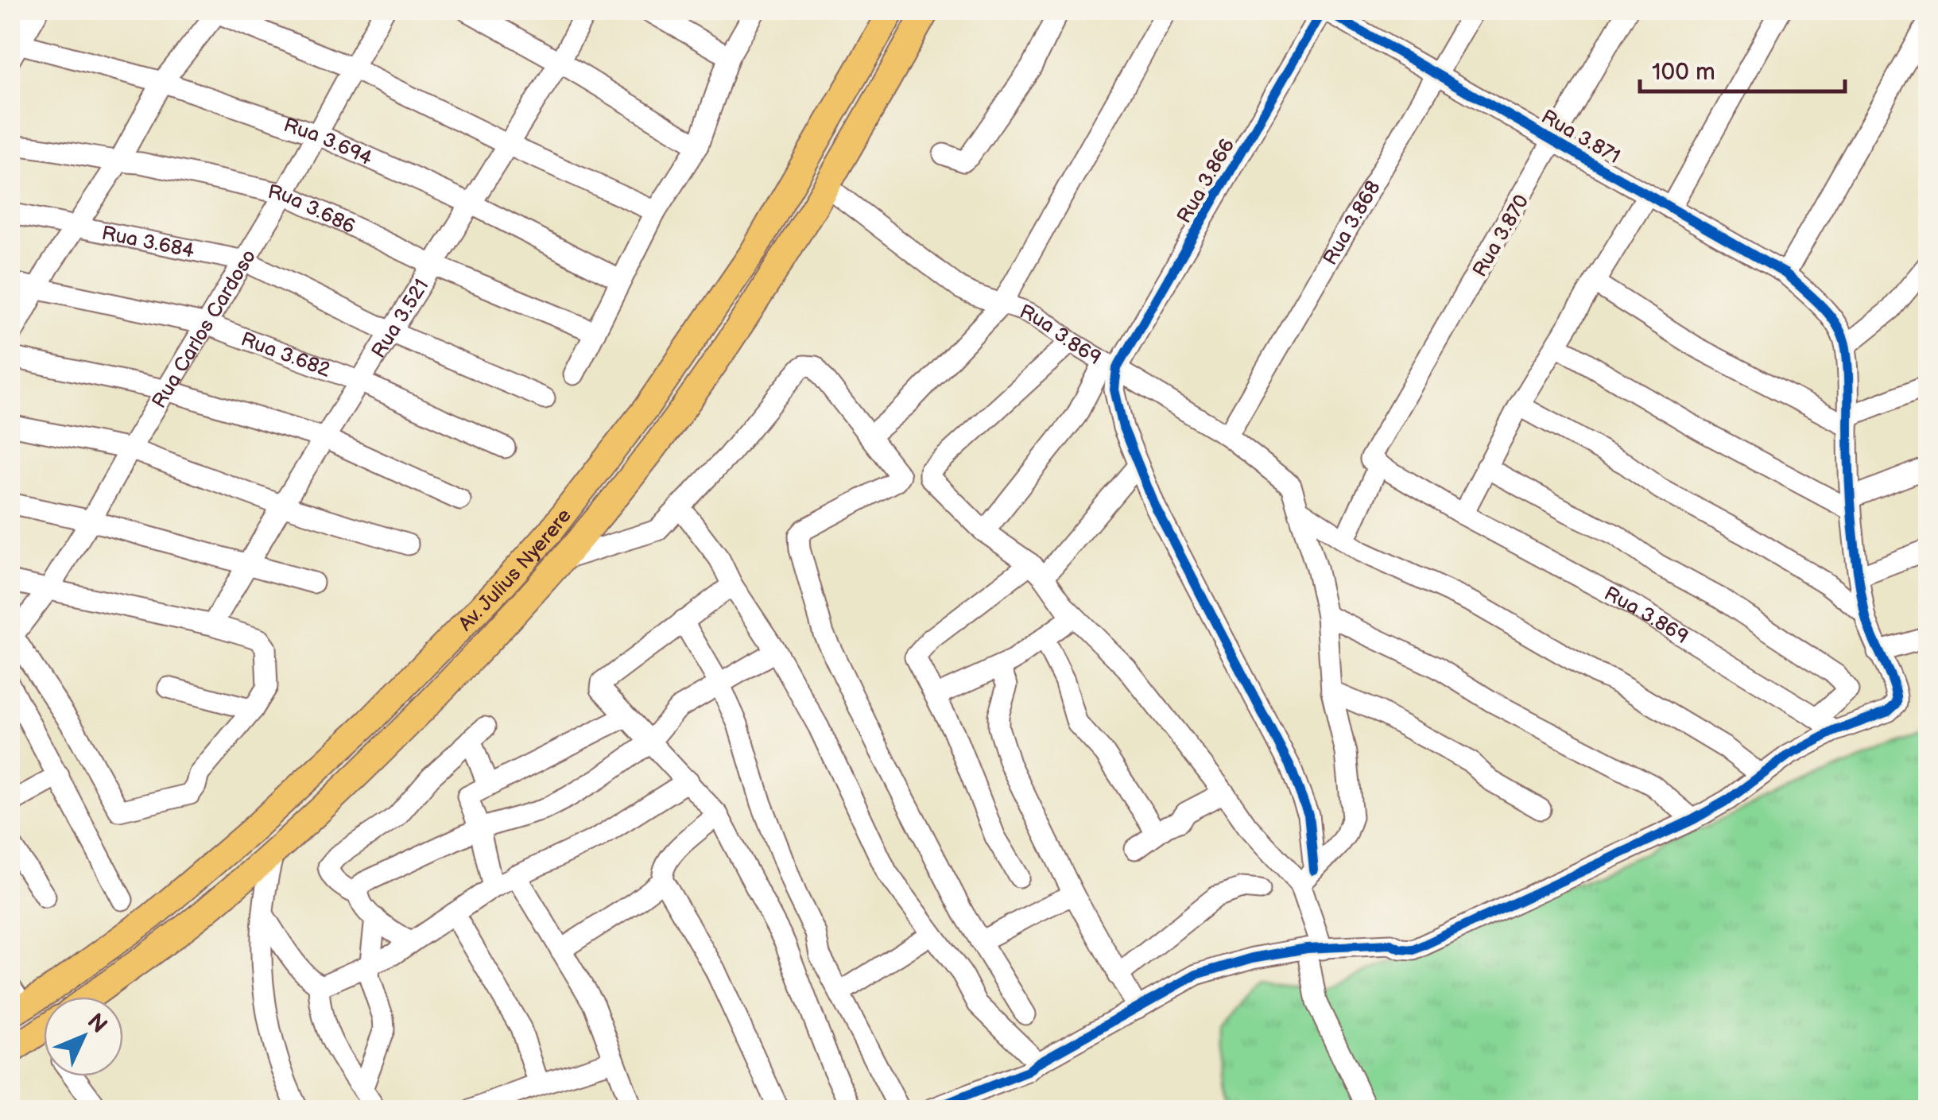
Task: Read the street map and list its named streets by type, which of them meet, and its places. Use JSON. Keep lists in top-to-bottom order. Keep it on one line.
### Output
{"streets":{"main road":["Av. Julius Nyerere"],"street":["Rua 3.871","Rua 3.694","Rua 3.866","Rua 3.686","Rua 3.868","Rua 3.870","Rua 3.684","Rua 3.521","Rua Carlos Cardoso","Rua 3.869","Rua 3.682"]},"crossings":[["Rua 3.871","Rua 3.866"],["Rua 3.871","Rua 3.868"],["Rua 3.871","Rua 3.870"],["Rua 3.694","Rua 3.521"],["Rua 3.694","Rua Carlos Cardoso"],["Rua 3.866","Rua 3.869"],["Rua 3.686","Rua 3.521"],["Rua 3.686","Rua Carlos Cardoso"],["Rua 3.868","Rua 3.869"],["Rua 3.870","Rua 3.869"],["Rua 3.684","Rua 3.521"],["Rua 3.684","Rua Carlos Cardoso"],["Rua 3.521","Rua 3.682"],["Rua Carlos Cardoso","Rua 3.682"],["Rua 3.869","Av. Julius Nyerere"]],"scale_bar":"100 m","north":"top right"}
